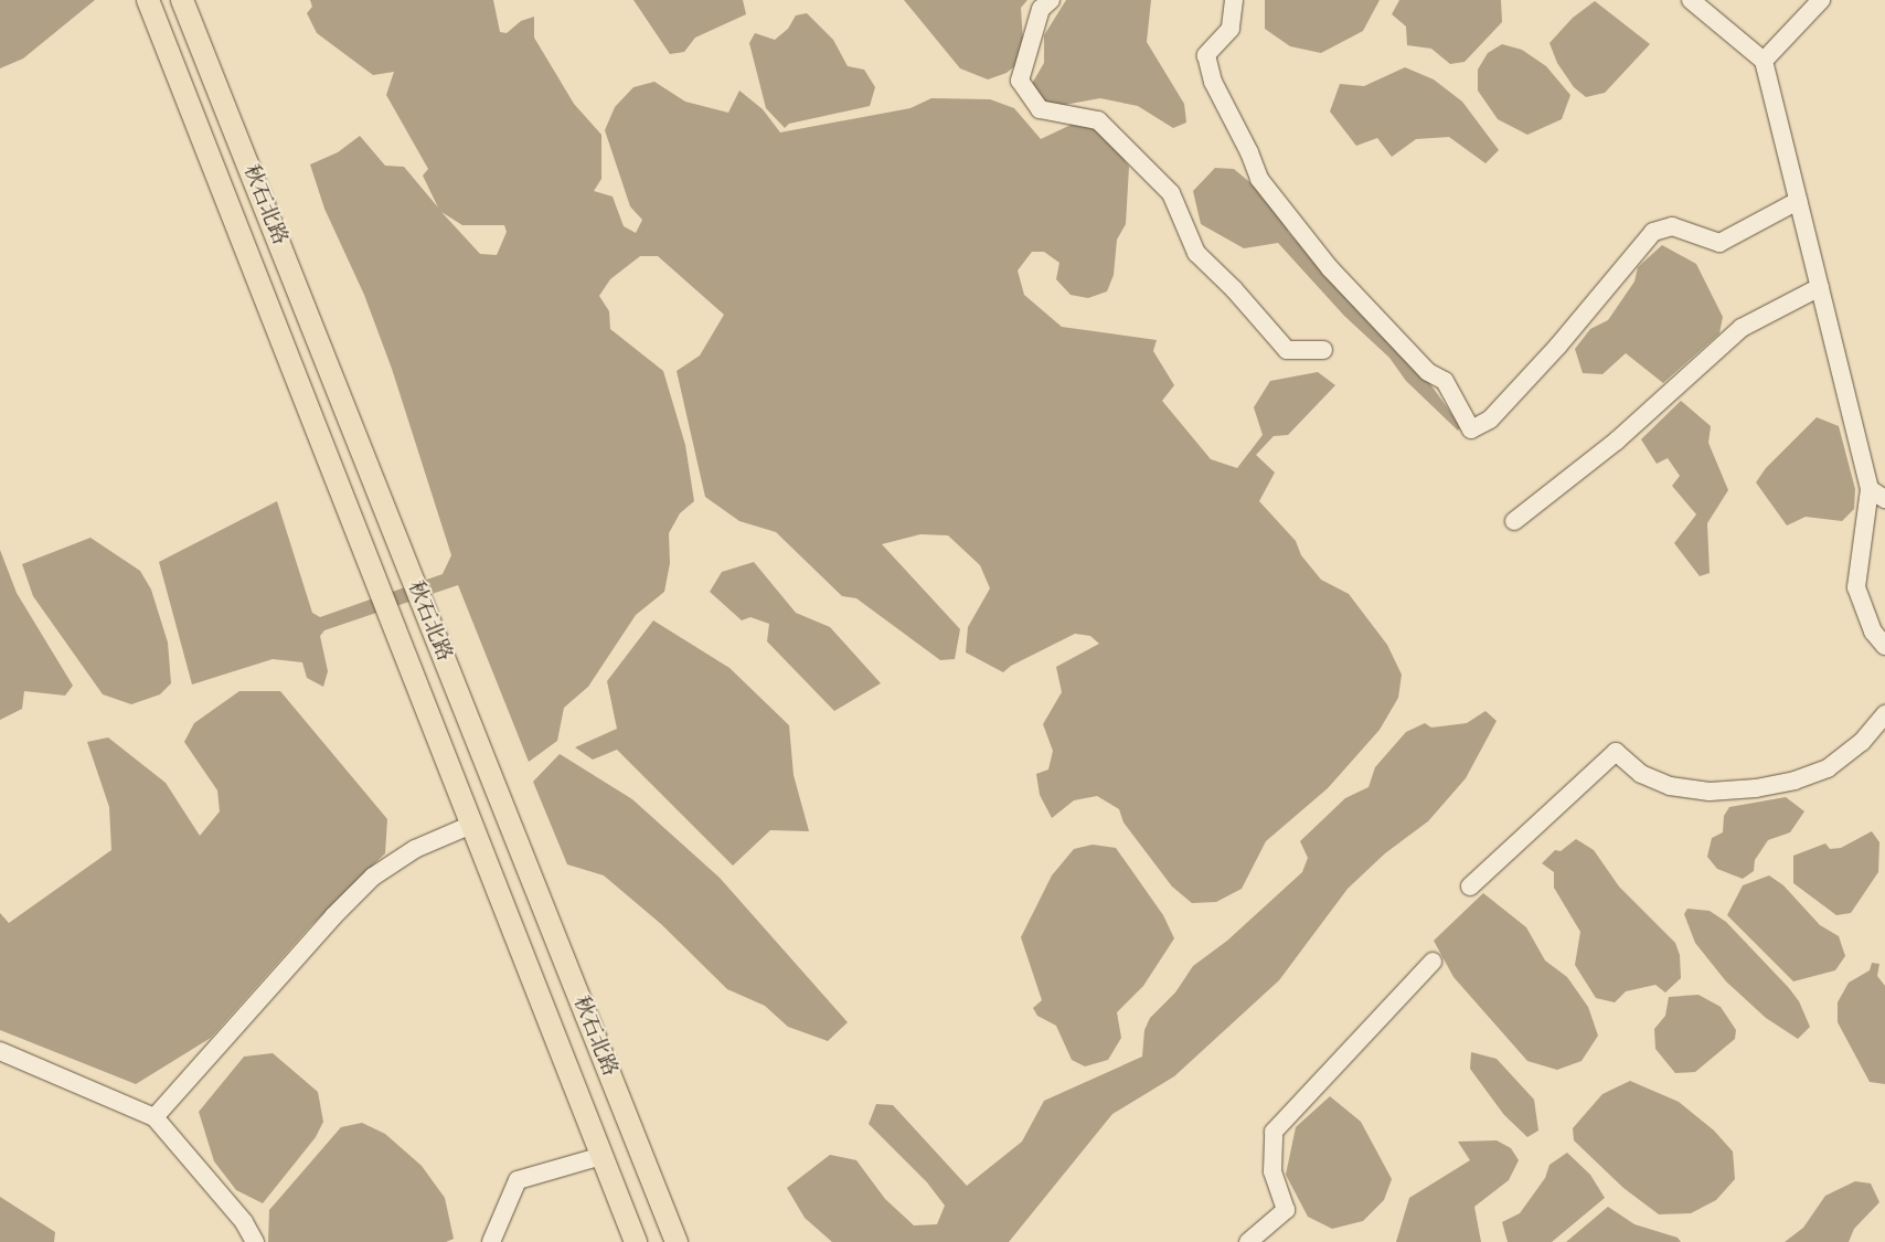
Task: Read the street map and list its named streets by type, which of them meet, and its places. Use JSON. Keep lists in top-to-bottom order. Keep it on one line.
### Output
{"streets":{"main road":["秋石北路"]}}
